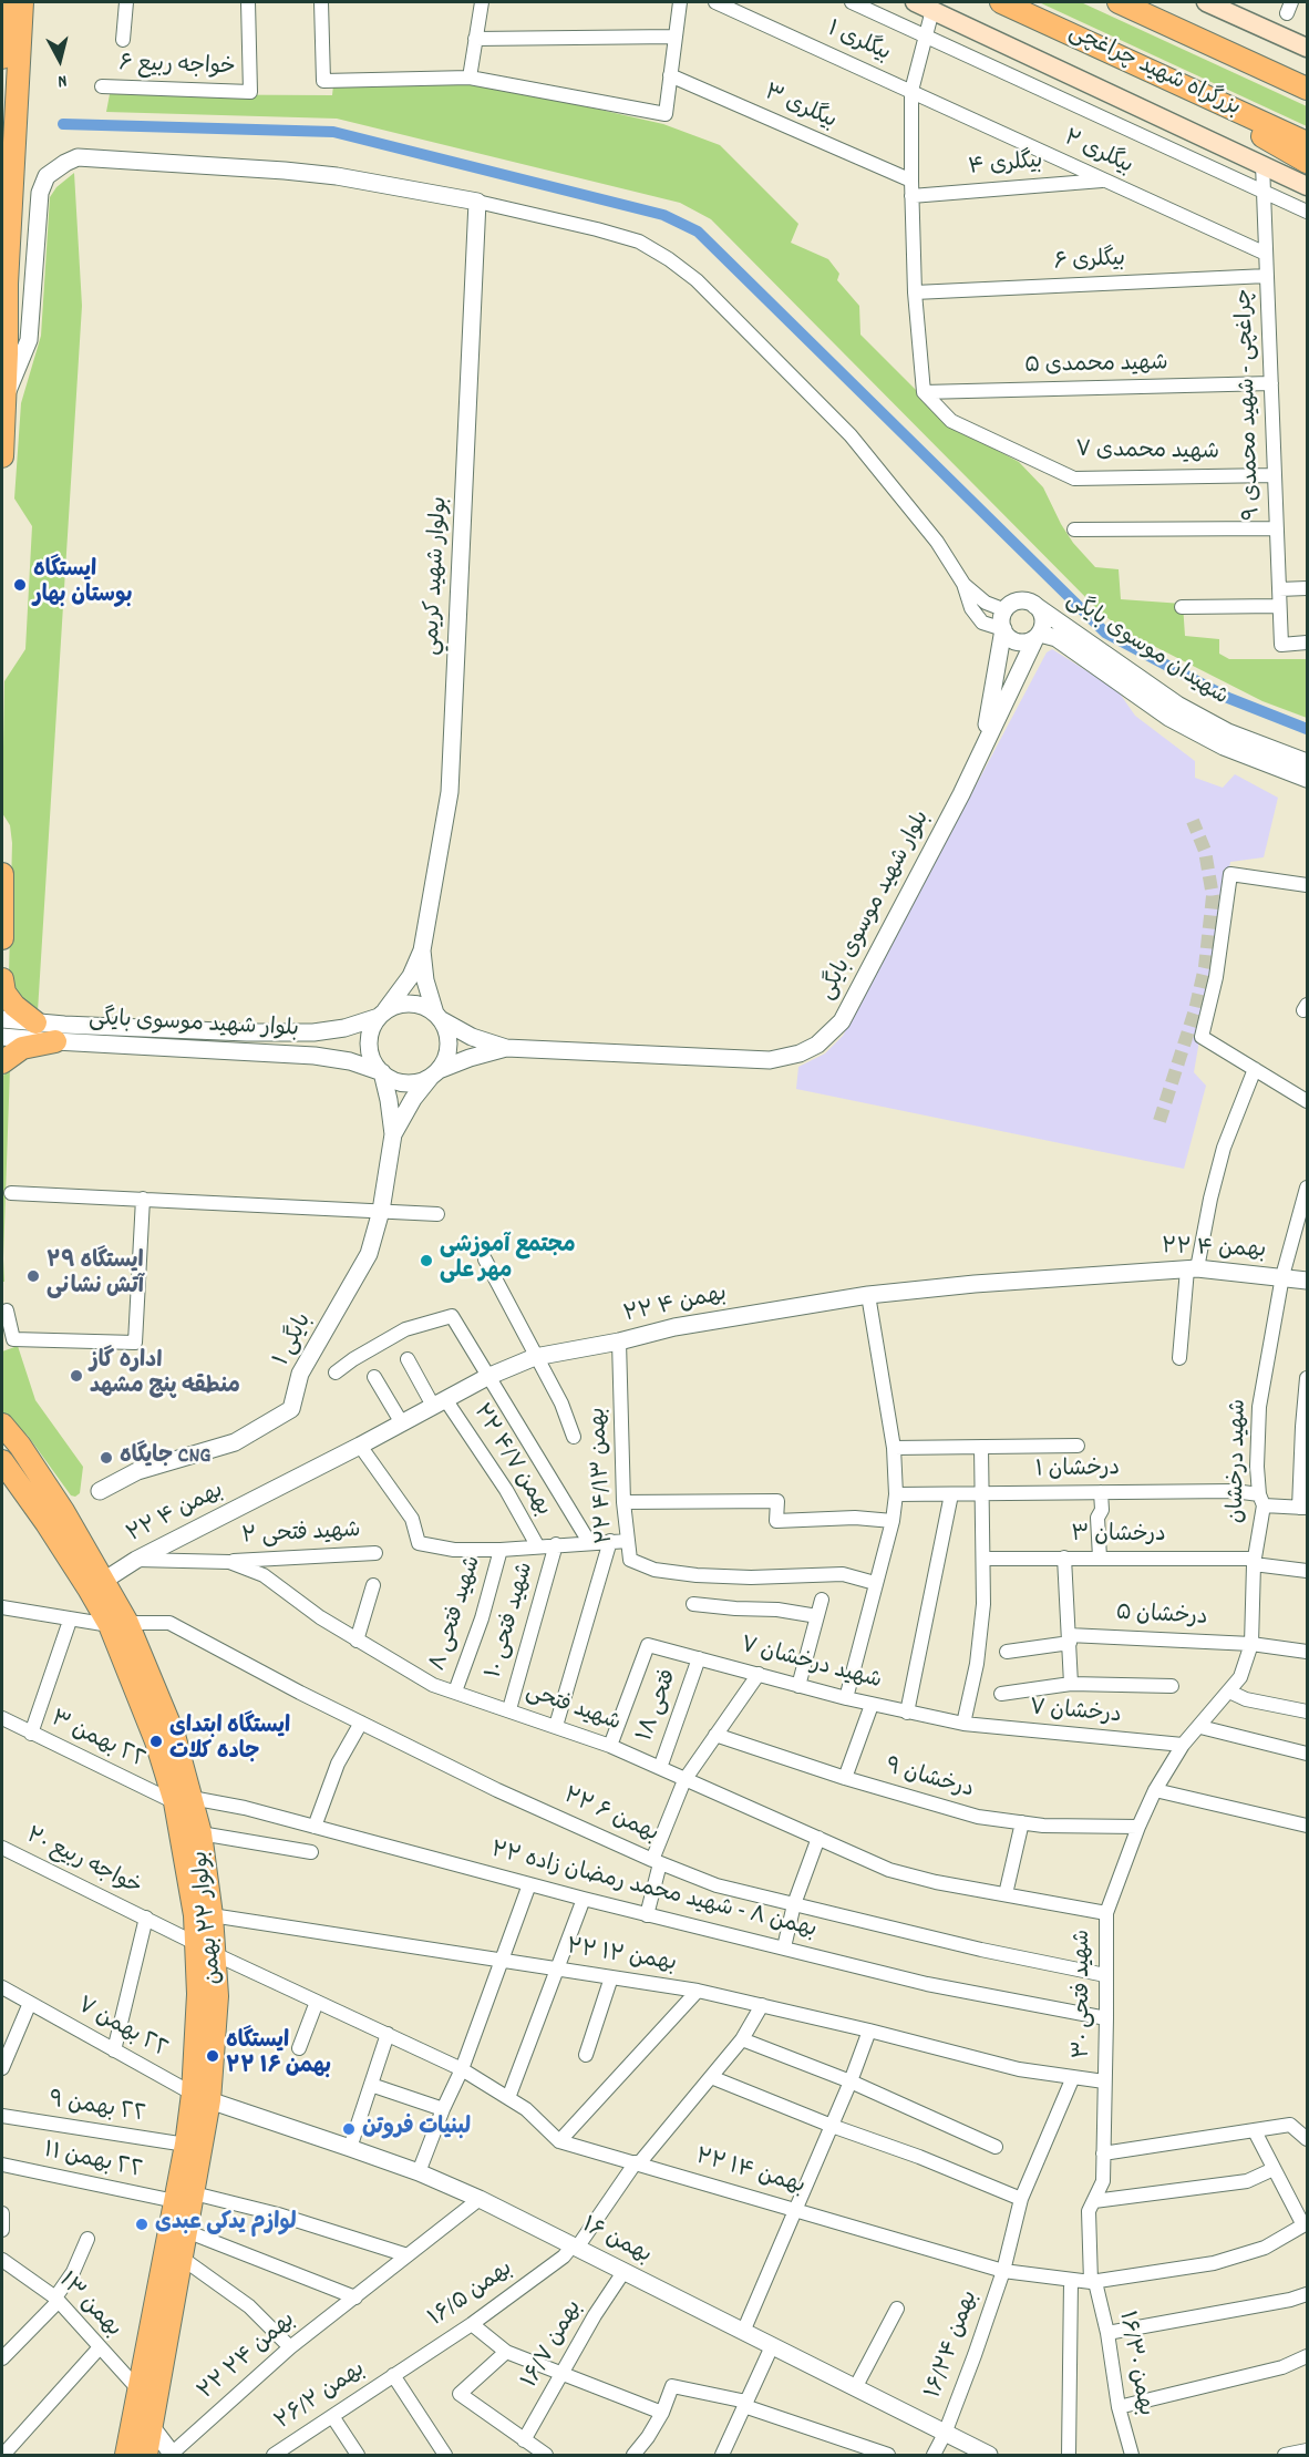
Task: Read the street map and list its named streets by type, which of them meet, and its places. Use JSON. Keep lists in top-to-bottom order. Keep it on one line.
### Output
{"streets":{"main road":["بزرگراه شهید چراغچی","بولوار ۲۲ بهمن"],"street":["بیگلری ۱","خواجه ربیع ۶","بیگلری ۳","بیگلری ۲","بیگلری ۴","بیگلری ۶","شهید محمدی ۵","۹ چراغچی - شهید محمدی","شهید محمدی ۷","بولوار شهيد كريمي","شهیدان موسوی بایگی","بلوار شهید موسوی بایگی","۲۲ بهمن ۴","بایگی ۱","۲۲ بهمن ۴/۷","شهید درخشان","درخشان ۱","۲۲ بهمن ۴/۱۳","شهید فتحی ۲","درخشان ۳","شهید فتحی ۸","درخشان ۵","شهید فتحی ۱۰","شهید درخشان ۷","فتحی ۱۸","شهید فتحی","درخشان ۷","٢٢ بهمن ۳","درخشان ۹","۲۲ بهمن ۶","خواجه ربیع ۲۰","۲۲ بهمن ۸ - شهید محمد رمضان زاده","۲۲ بهمن ۱۲","شهید فتحی ۳۰","٢٢ بهمن ٧","٢٢ بهمن ۹","٢٢ بهمن ١١","۲۲ بهمن ۱۴","بهمن ۱۶","بهمن ۱۶/۵","بهمن ۱۳","بهمن ۱۶/۷","بهمن ۱۶/۲۴","۲۲ بهمن ۲۴","بهمن ۱۶/۳۰","بهمن ۲۶/۲"]},"crossings":[["بیگلری ۱","بیگلری ۲"],["بیگلری ۲","بیگلری ۴"],["بیگلری ۲","۹ چراغچی - شهید محمدی"],["بیگلری ۶","۹ چراغچی - شهید محمدی"],["شهید محمدی ۵","۹ چراغچی - شهید محمدی"],["شهید محمدی ۵","شهید محمدی ۷"],["۹ چراغچی - شهید محمدی","شهید محمدی ۷"],["بولوار شهيد كريمي","بلوار شهید موسوی بایگی"],["شهیدان موسوی بایگی","بلوار شهید موسوی بایگی"],["۲۲ بهمن ۴","۲۲ بهمن ۴/۷"],["۲۲ بهمن ۴","شهید درخشان"],["۲۲ بهمن ۴","۲۲ بهمن ۴/۱۳"],["۲۲ بهمن ۴","شهید فتحی"],["۲۲ بهمن ۴","بولوار ۲۲ بهمن"],["شهید درخشان","درخشان ۱"],["شهید درخشان","درخشان ۳"],["شهید درخشان","درخشان ۵"],["شهید درخشان","درخشان ۷"],["شهید درخشان","شهید فتحی ۳۰"],["شهید فتحی ۲","شهید فتحی"],["شهید فتحی ۸","شهید فتحی"],["شهید فتحی ۱۰","شهید فتحی"],["شهید درخشان ۷","فتحی ۱۸"],["شهید درخشان ۷","شهید فتحی"],["شهید درخشان ۷","درخشان ۷"],["فتحی ۱۸","شهید فتحی"],["شهید فتحی","شهید فتحی ۳۰"],["٢٢ بهمن ۳","۲۲ بهمن ۸ - شهید محمد رمضان زاده"],["٢٢ بهمن ۳","بولوار ۲۲ بهمن"],["درخشان ۹","شهید فتحی ۳۰"],["۲۲ بهمن ۶","بولوار ۲۲ بهمن"],["۲۲ بهمن ۶","شهید فتحی ۳۰"],["خواجه ربیع ۲۰","بولوار ۲۲ بهمن"],["خواجه ربیع ۲۰","۲۲ بهمن ۱۴"],["۲۲ بهمن ۸ - شهید محمد رمضان زاده","بولوار ۲۲ بهمن"],["۲۲ بهمن ۸ - شهید محمد رمضان زاده","شهید فتحی ۳۰"],["بولوار ۲۲ بهمن","۲۲ بهمن ۱۲"],["بولوار ۲۲ بهمن","٢٢ بهمن ٧"],["بولوار ۲۲ بهمن","٢٢ بهمن ۹"],["بولوار ۲۲ بهمن","٢٢ بهمن ١١"],["بولوار ۲۲ بهمن","۲۲ بهمن ۱۴"],["بولوار ۲۲ بهمن","بهمن ۱۶"],["بولوار ۲۲ بهمن","بهمن ۱۳"],["۲۲ بهمن ۱۲","شهید فتحی ۳۰"],["۲۲ بهمن ۱۲","بهمن ۱۶/۵"],["شهید فتحی ۳۰","بهمن ۱۶/۲۴"],["شهید فتحی ۳۰","بهمن ۱۶/۳۰"],["٢٢ بهمن ٧","بهمن ۱۶"],["٢٢ بهمن ١١","۲۲ بهمن ۲۴"],["۲۲ بهمن ۱۴","بهمن ۱۶/۵"],["۲۲ بهمن ۱۴","بهمن ۱۶/۲۴"],["۲۲ بهمن ۱۴","بهمن ۱۶/۳۰"],["بهمن ۱۶","بهمن ۱۶/۵"],["بهمن ۱۶","بهمن ۱۶/۷"],["بهمن ۱۶","بهمن ۱۶/۲۴"],["بهمن ۱۶","۲۲ بهمن ۲۴"],["بهمن ۱۶/۵","بهمن ۲۶/۲"]],"places":["ایستگاه بوستان بهار","مجتمع آموزشی مهر علی","ایستگاه ۲۹ آتش نشانی","اداره گاز منطقه پنج مشهد","جایگاه CNG","ایستگاه ابتدای جاده کلات","ایستگاه ۲۲ بهمن ۱۶","لبنیات فروتن","لوازم یدکی عبدی"],"north":"bottom"}
